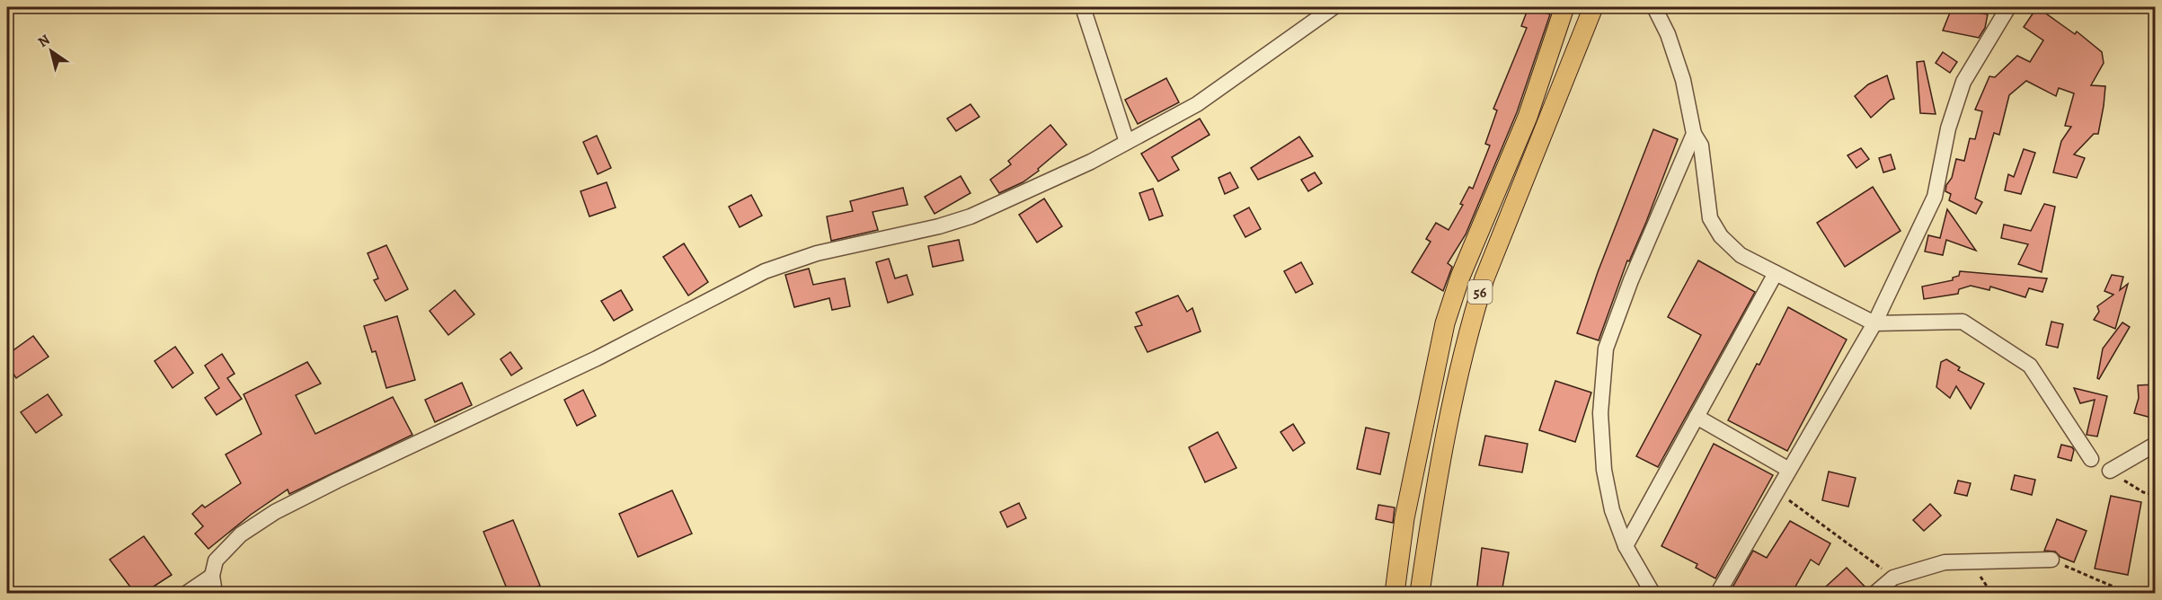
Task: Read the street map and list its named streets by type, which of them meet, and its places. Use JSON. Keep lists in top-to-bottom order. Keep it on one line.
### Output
{"streets":{"main road":["56"]},"north":"top left"}
